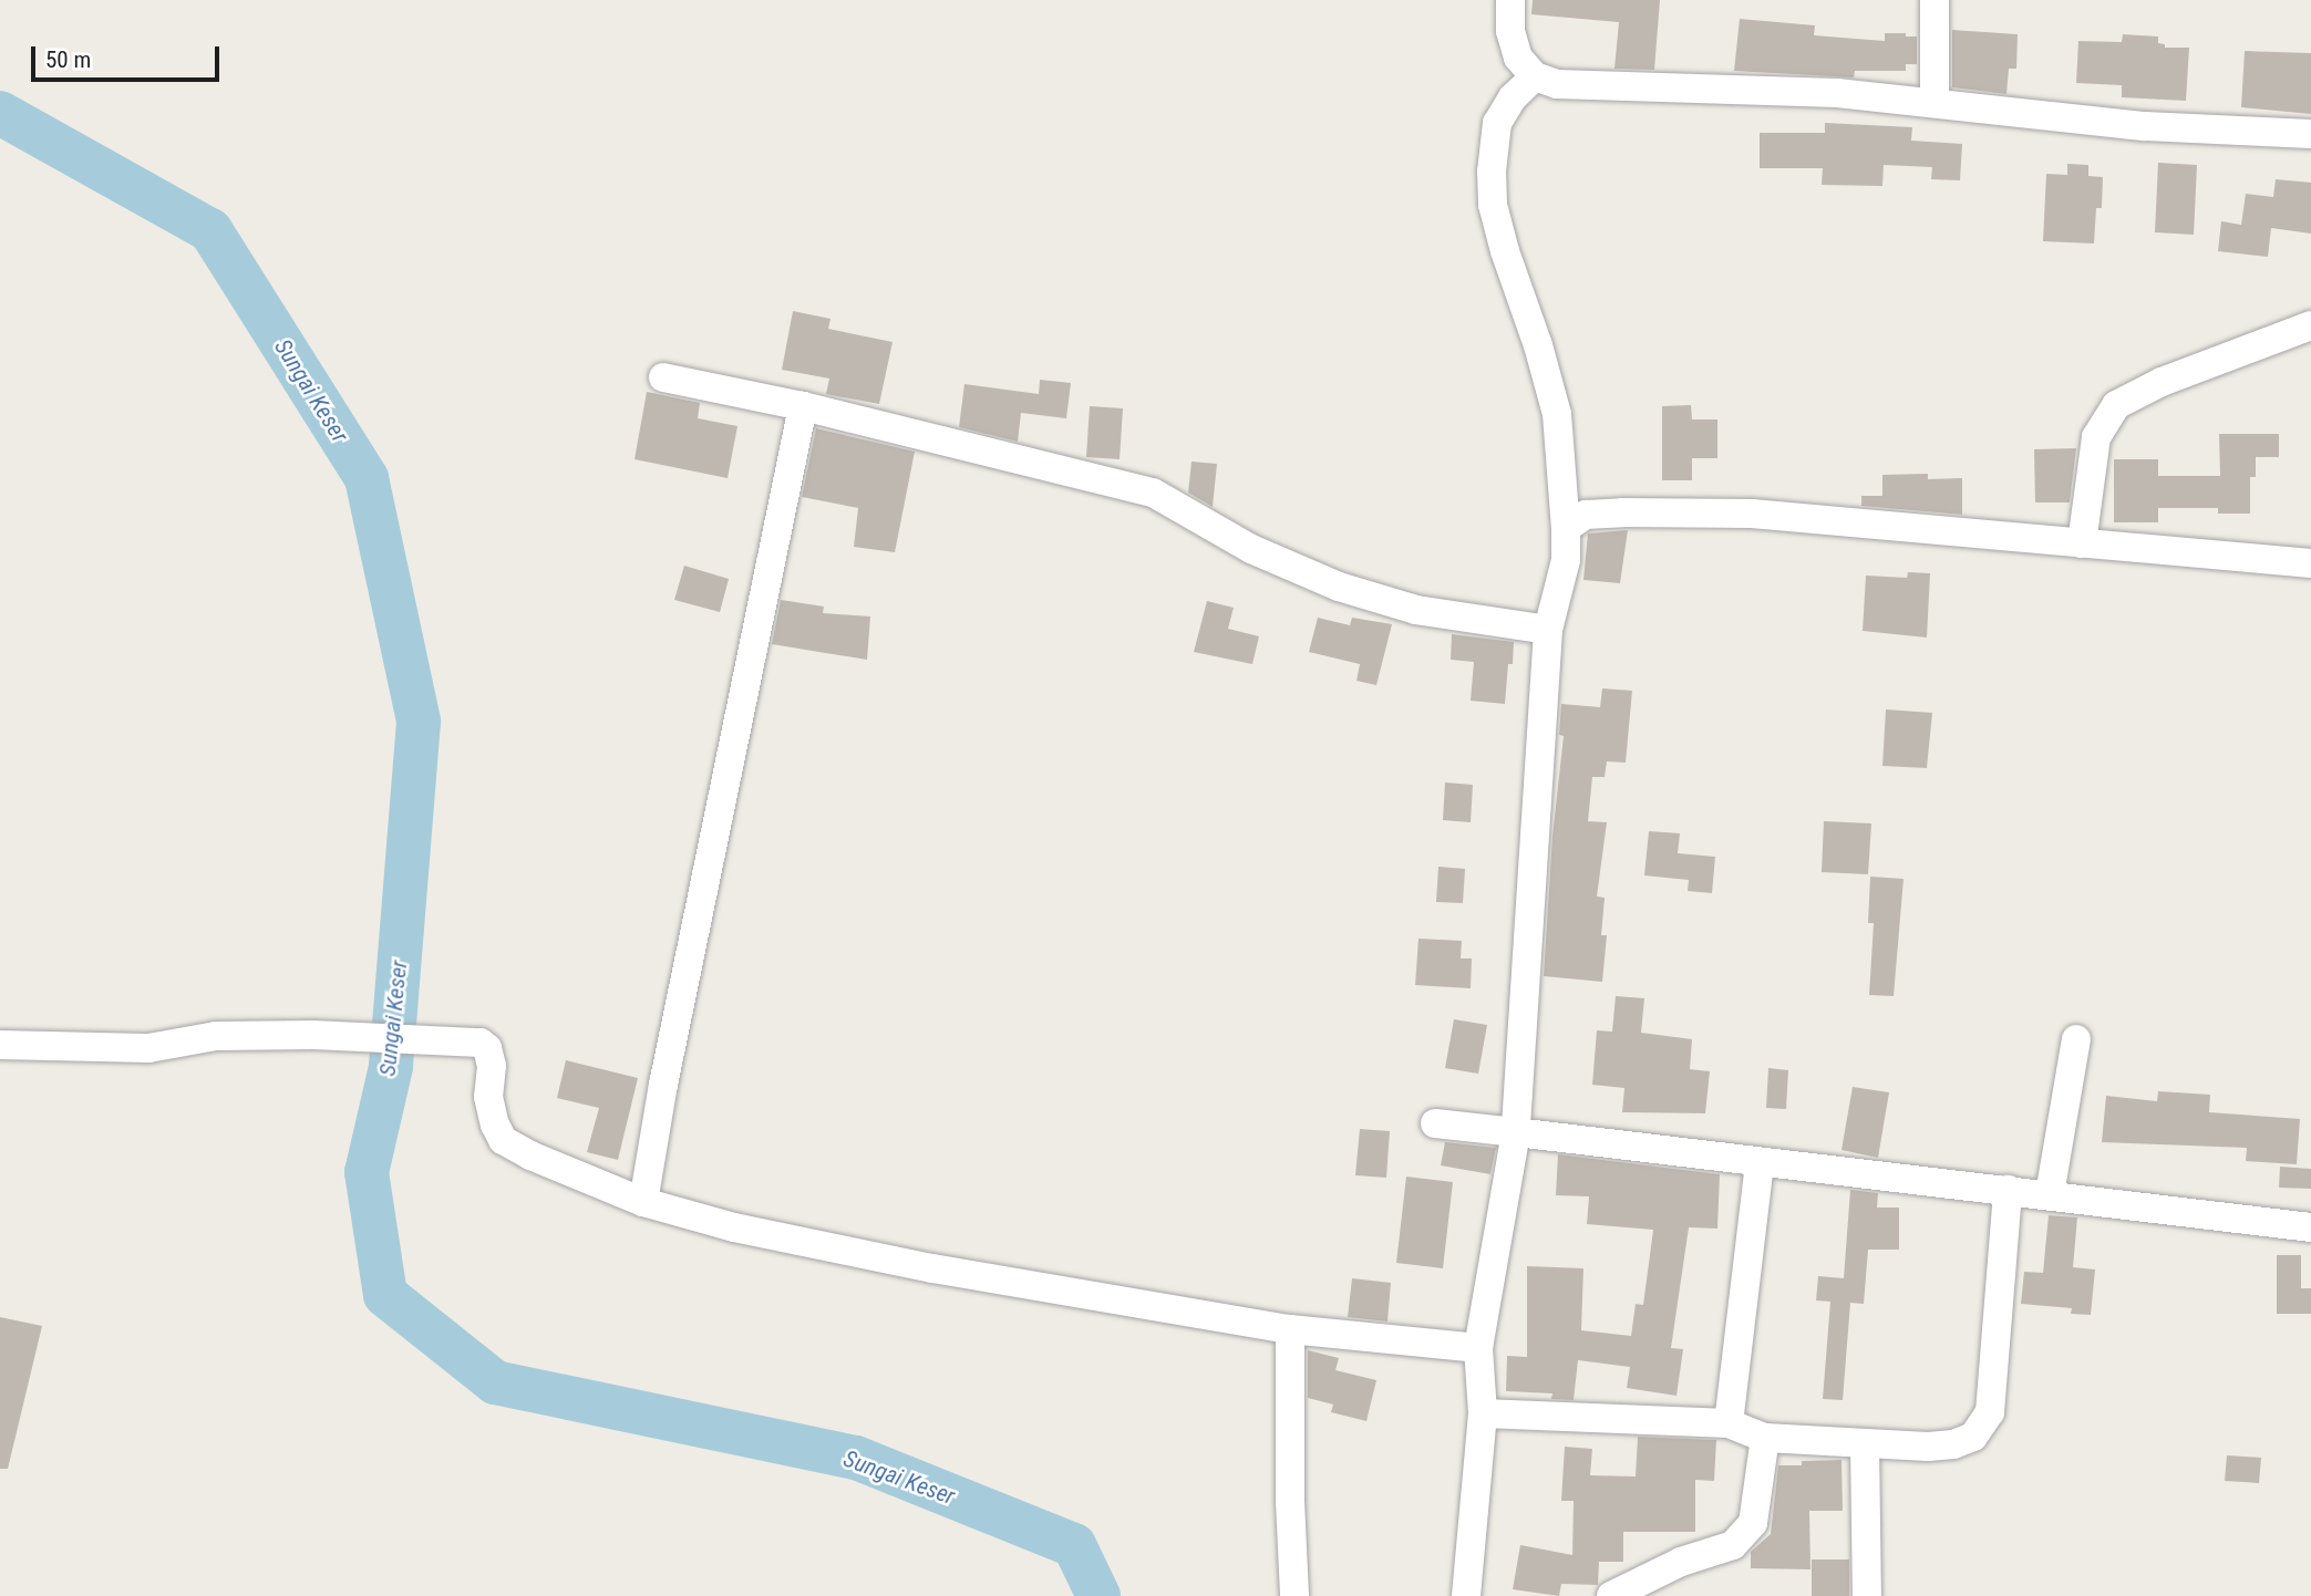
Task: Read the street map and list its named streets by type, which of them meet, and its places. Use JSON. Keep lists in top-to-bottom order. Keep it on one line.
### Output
{"water":["Sungai Keser"],"scale_bar":"50 m"}
